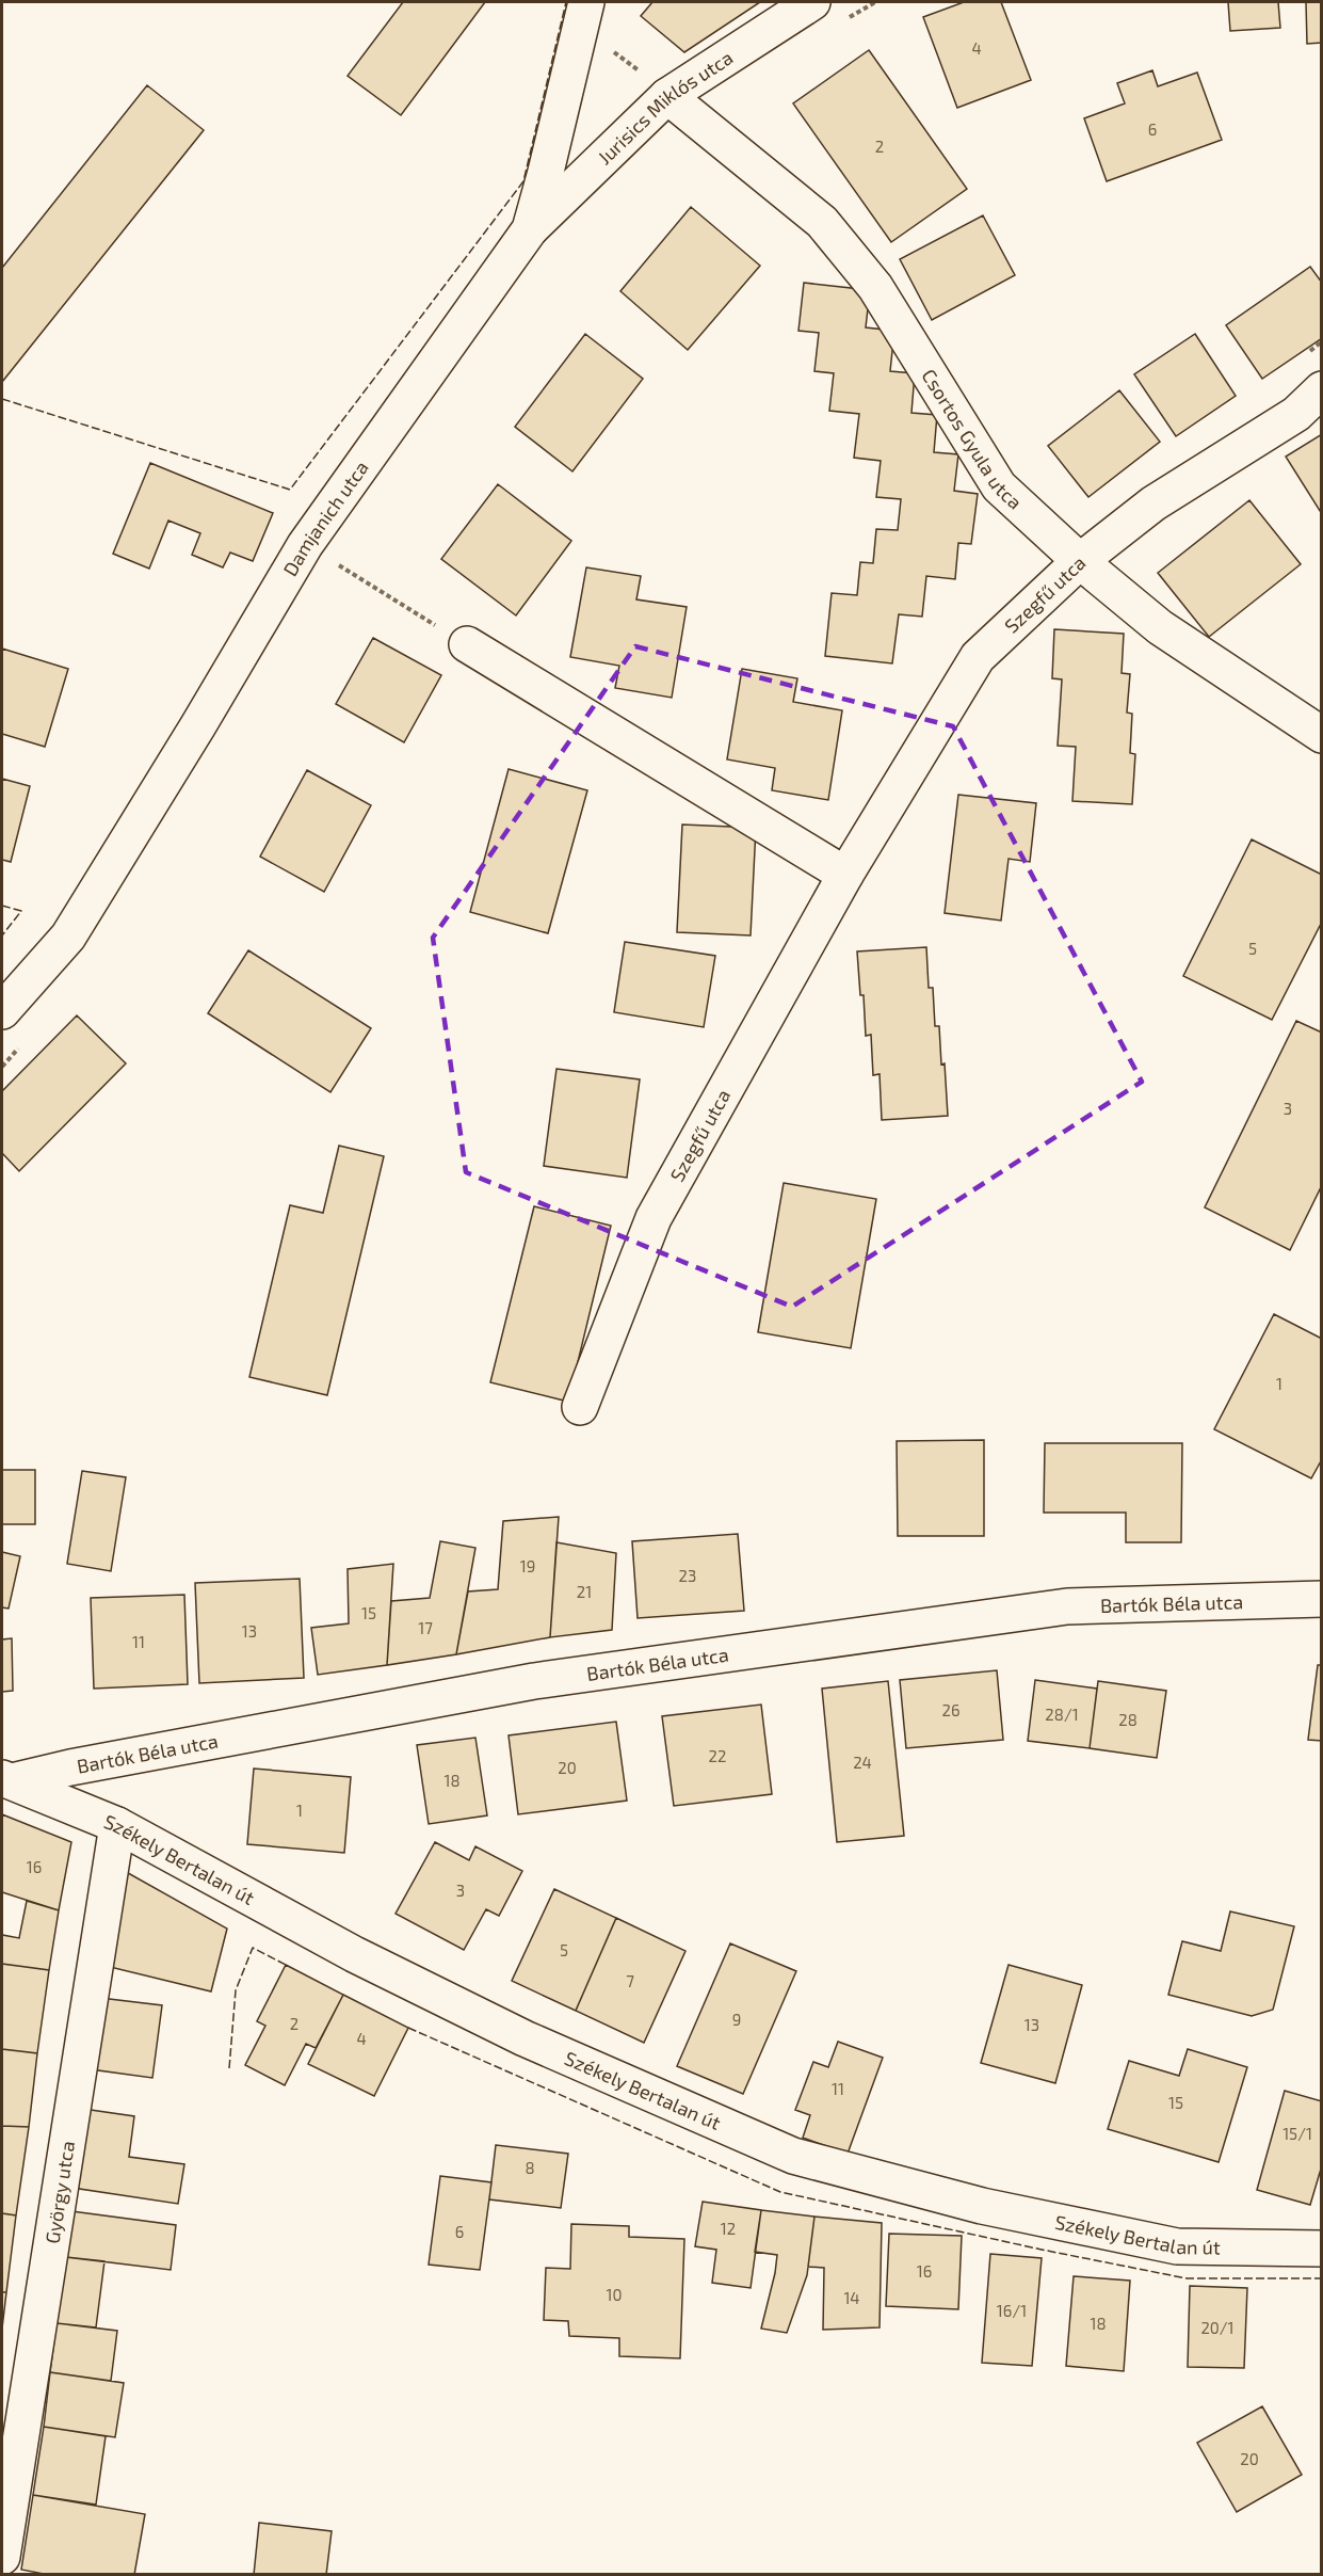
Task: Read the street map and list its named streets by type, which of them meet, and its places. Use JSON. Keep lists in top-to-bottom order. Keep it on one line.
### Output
{"streets":{"street":["Jurisics Miklós utca","Csortos Gyula utca","Damjanich utca","Szegfű utca","Bartók Béla utca","Székely Bertalan út","György utca"]},"crossings":[["Jurisics Miklós utca","Csortos Gyula utca"],["Jurisics Miklós utca","Damjanich utca"],["Csortos Gyula utca","Szegfű utca"],["Bartók Béla utca","Székely Bertalan út"],["Székely Bertalan út","György utca"]],"house_numbers":["4","6","2","5","3","1","19","23","21","15","17","13","11","26","28/1","28","22","24","20","18","1","16","3","5","7","9","2","13","4","11","15","15/1","8","12","6","16","10","14","16/1","18","20/1","20"]}
